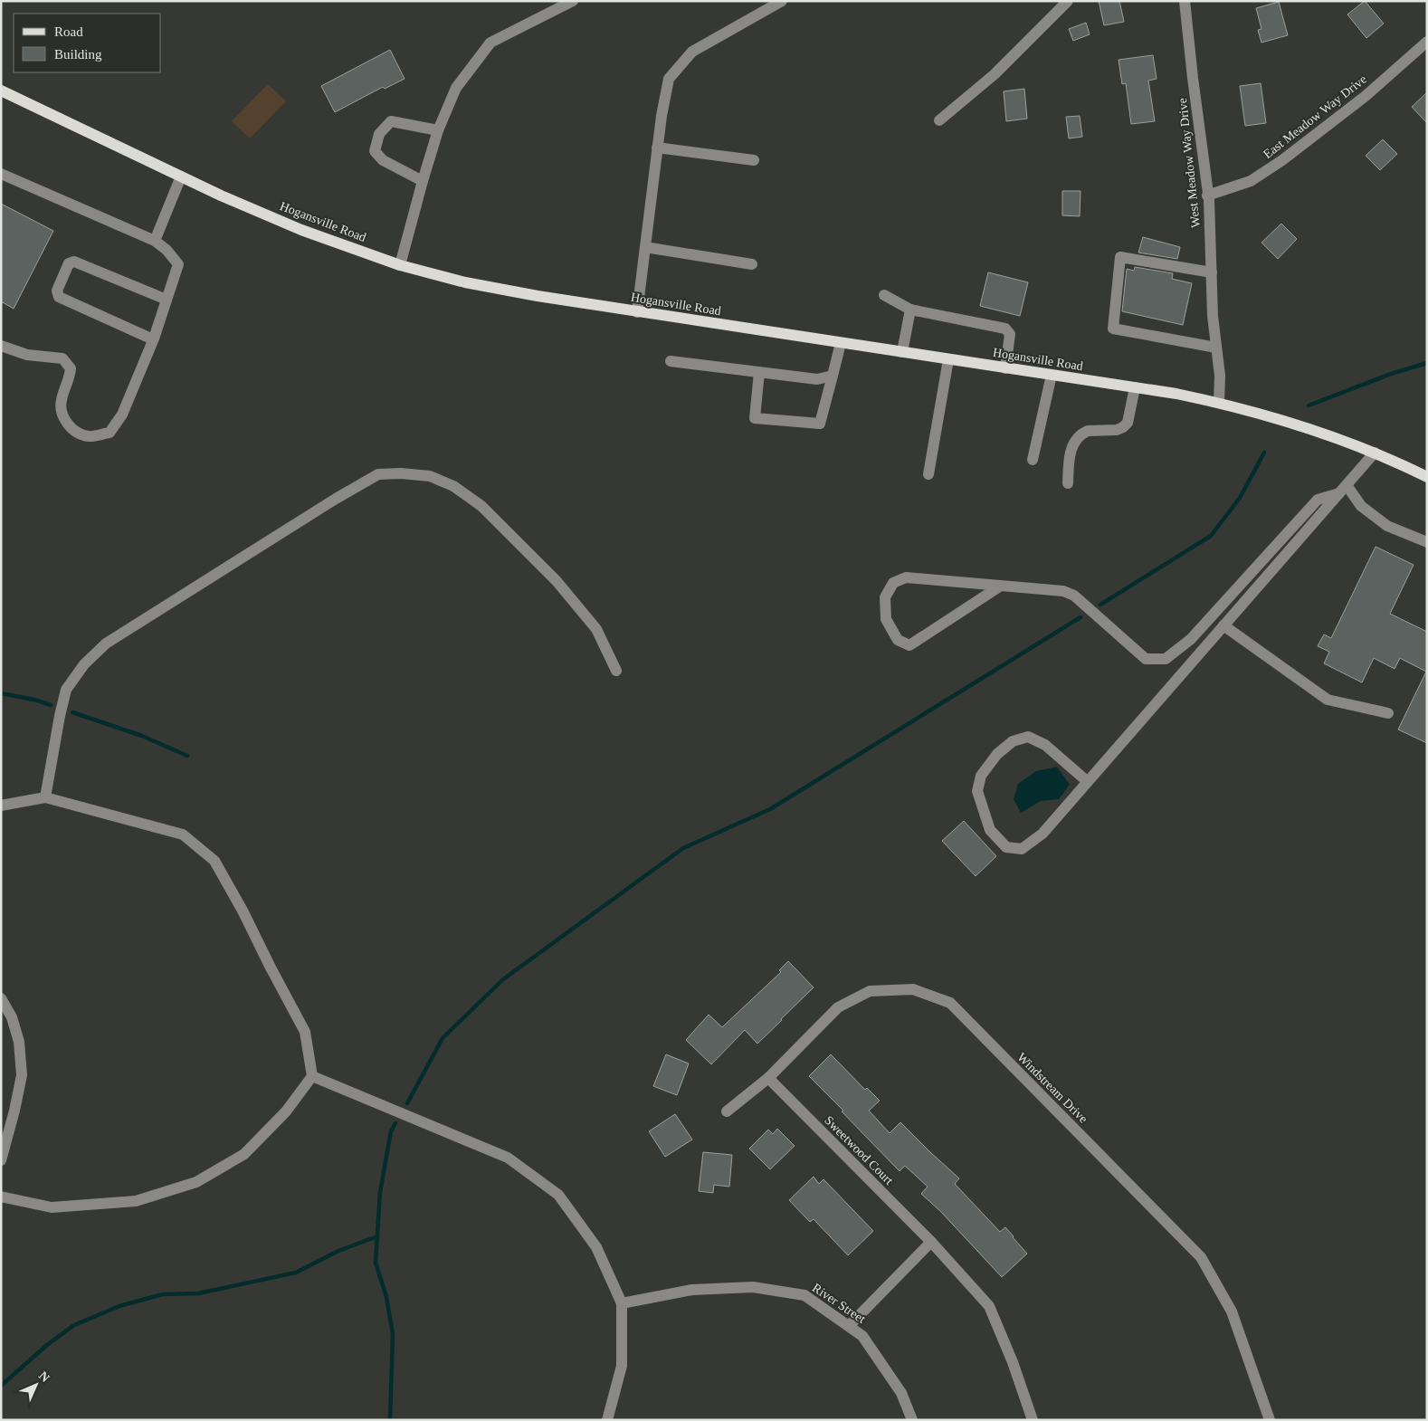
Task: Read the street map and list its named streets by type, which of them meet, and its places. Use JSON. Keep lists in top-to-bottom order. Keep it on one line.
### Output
{"streets":{"main road":["Hogansville Road"],"street":["East Meadow Way Drive","West Meadow Way Drive","Windstream Drive","Sweetwood Court","River Street"]},"crossings":[["East Meadow Way Drive","West Meadow Way Drive"],["West Meadow Way Drive","Hogansville Road"],["Windstream Drive","Sweetwood Court"]],"legend":["Road","Building"],"north":"top right"}
